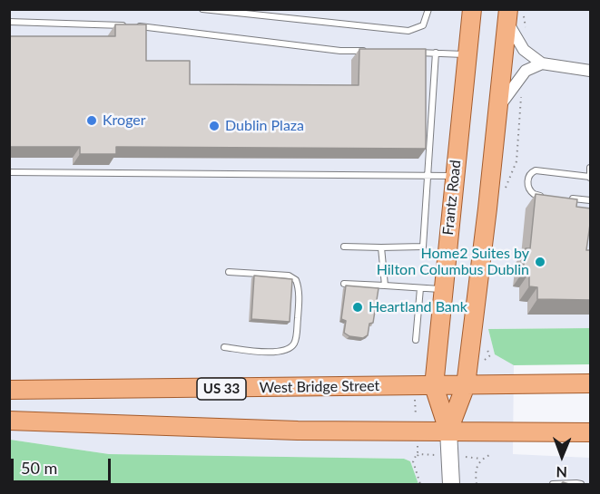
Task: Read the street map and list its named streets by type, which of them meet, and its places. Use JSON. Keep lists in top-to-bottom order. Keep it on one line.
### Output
{"streets":{"main road":["Frantz Road","West Bridge Street","US 33"]},"crossings":[["Frantz Road","West Bridge Street"],["West Bridge Street","US 33"]],"places":["Kroger","Dublin Plaza","Home2 Suites by Hilton Columbus Dublin","Heartland Bank"],"scale_bar":"50 m","north":"bottom"}
